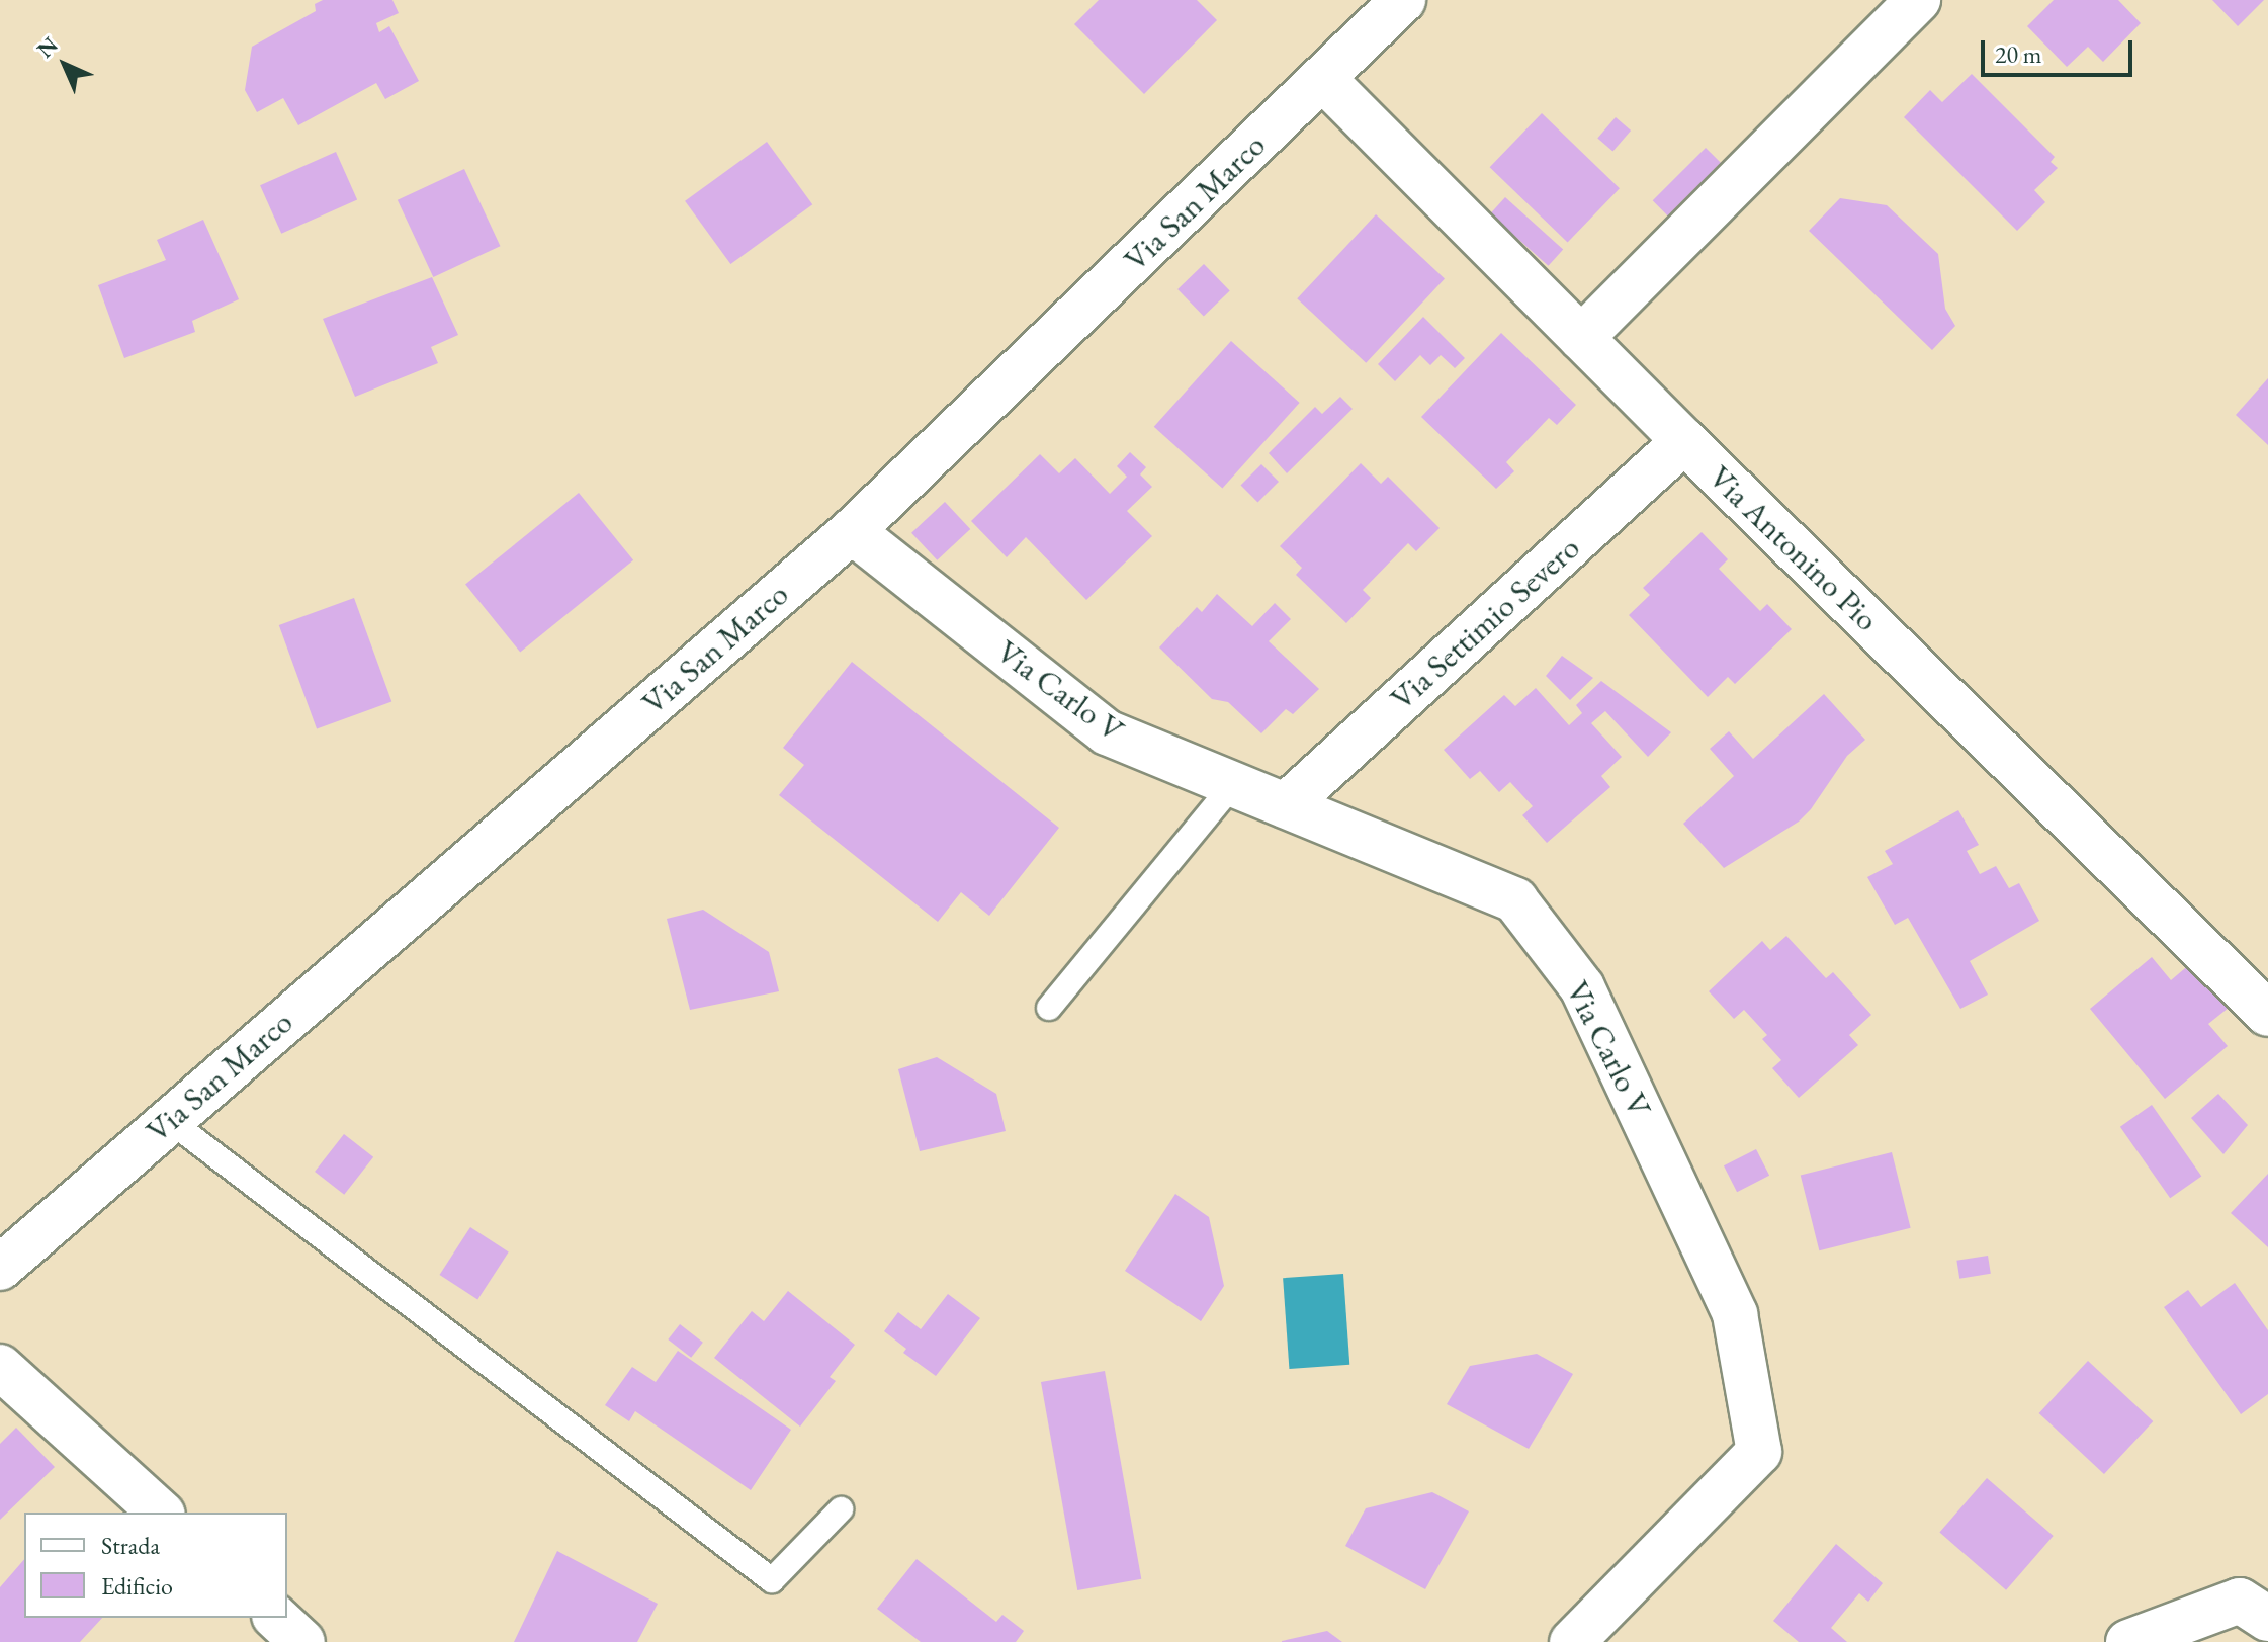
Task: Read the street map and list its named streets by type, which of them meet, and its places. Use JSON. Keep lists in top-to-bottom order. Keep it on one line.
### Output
{"streets":{"street":["Via San Marco","Via Antonino Pio","Via Settimio Severo","Via Carlo V"]},"crossings":[["Via San Marco","Via Antonino Pio"],["Via San Marco","Via Carlo V"],["Via Antonino Pio","Via Settimio Severo"],["Via Settimio Severo","Via Carlo V"]],"legend":["Strada","Edificio"],"scale_bar":"20 m","north":"top left"}
